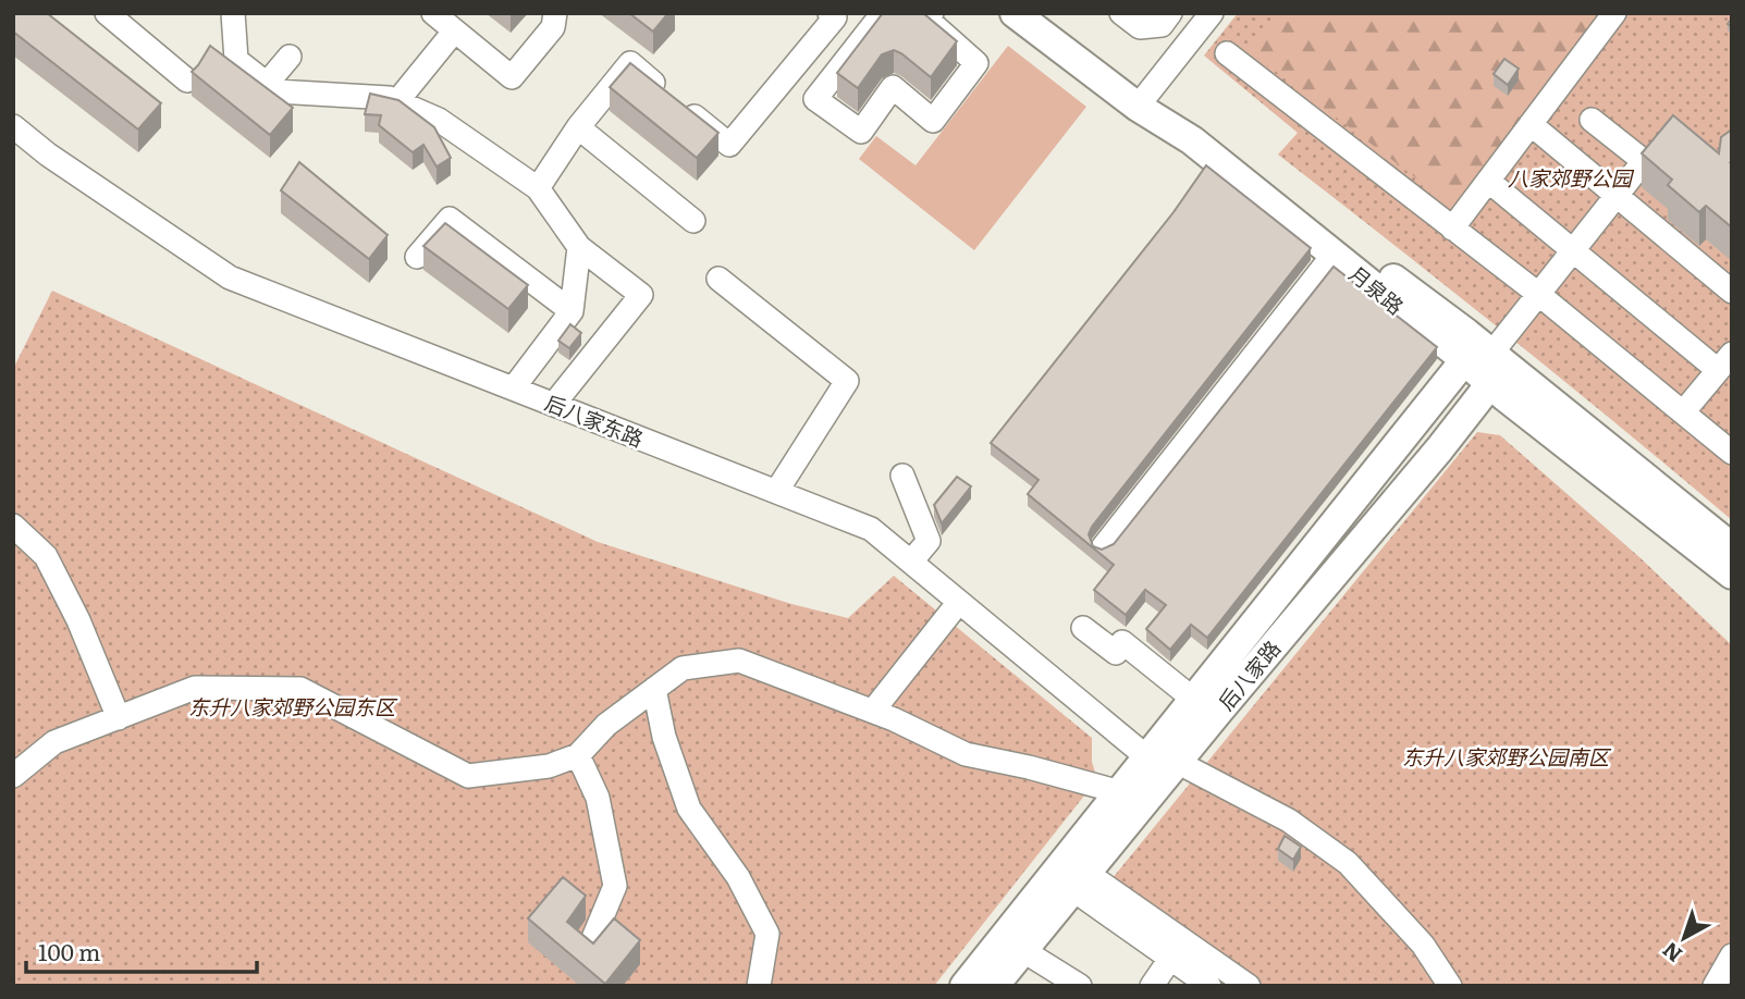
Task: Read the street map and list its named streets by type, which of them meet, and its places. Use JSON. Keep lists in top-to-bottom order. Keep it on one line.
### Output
{"streets":{"main road":["月泉路","后八家路"],"street":["后八家东路"]},"crossings":[["月泉路","后八家路"],["后八家东路","后八家路"]],"parks":["八家郊野公园","东升八家郊野公园东区","东升八家郊野公园南区"],"scale_bar":"100 m","north":"bottom left"}
